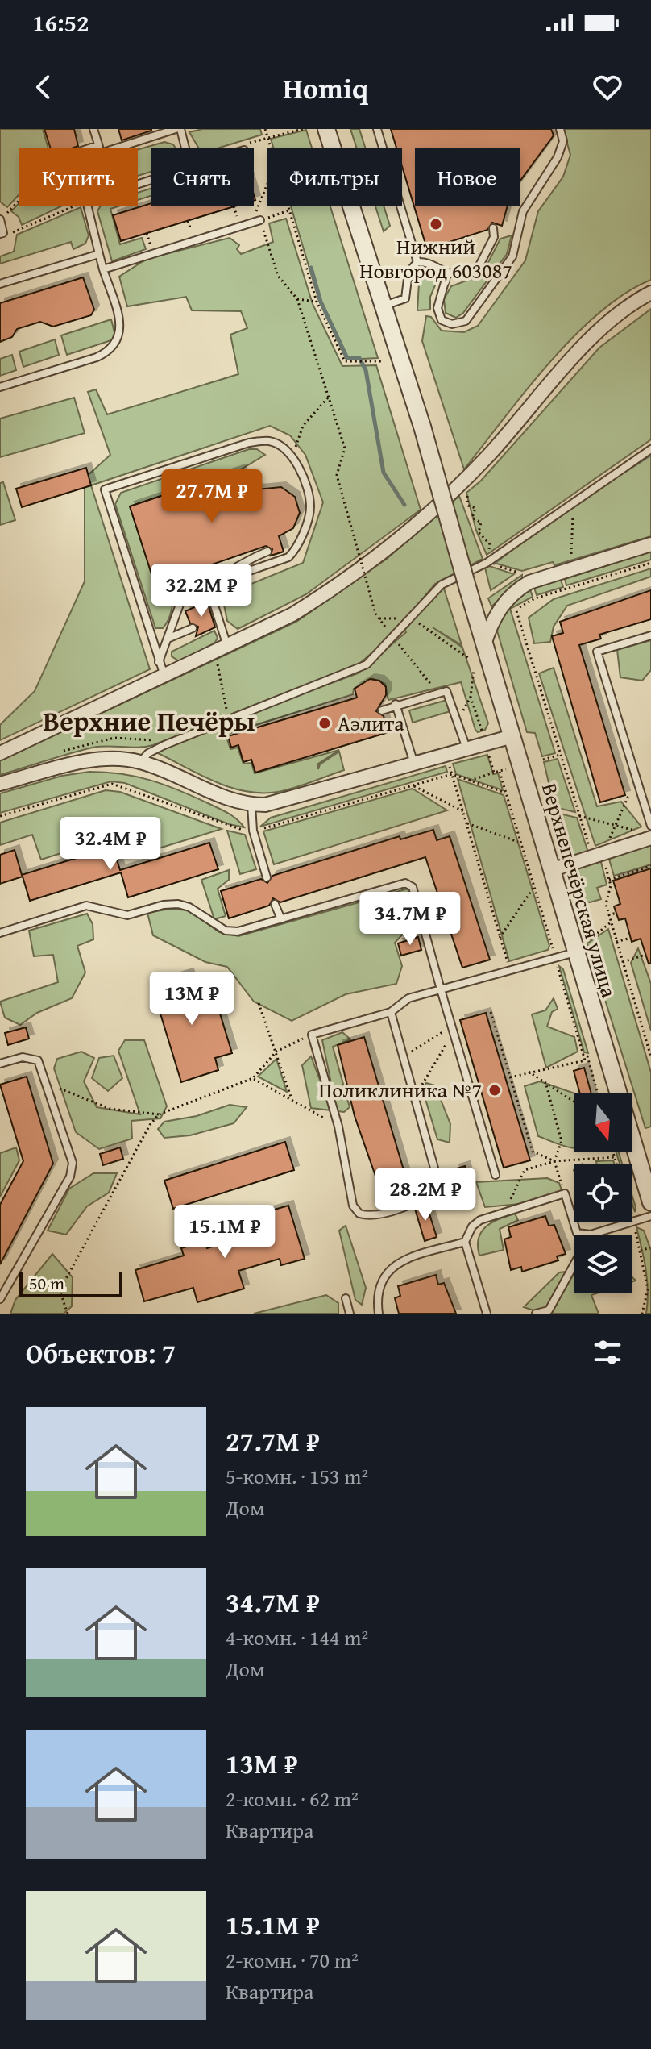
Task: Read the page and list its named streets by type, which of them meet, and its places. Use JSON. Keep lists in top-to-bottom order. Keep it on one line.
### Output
{"streets":{"street":["Верхнепечёрская улица"]},"districts":["Верхние Печёры"],"places":["Нижний Новгород 603087","Аэлита","Поликлиника №7"],"scale_bar":"50 m","north":"bottom","page":{"status":"16:52","header":"Homiq","chip":["Купить","Снять","Фильтры","Новое"],"price":["27.7M ₽","32.2M ₽","32.4M ₽","34.7M ₽","13M ₽","28.2M ₽","15.1M ₽"],"scale":"50 m","heading":"Объектов: 7","list":[{"name":"27.7M ₽","note":"5-комн. · 153 m² · Дом"},{"name":"34.7M ₽","note":"4-комн. · 144 m² · Дом"},{"name":"13M ₽","note":"2-комн. · 62 m² · Квартира"},{"name":"15.1M ₽","note":"2-комн. · 70 m² · Квартира"}]}}
